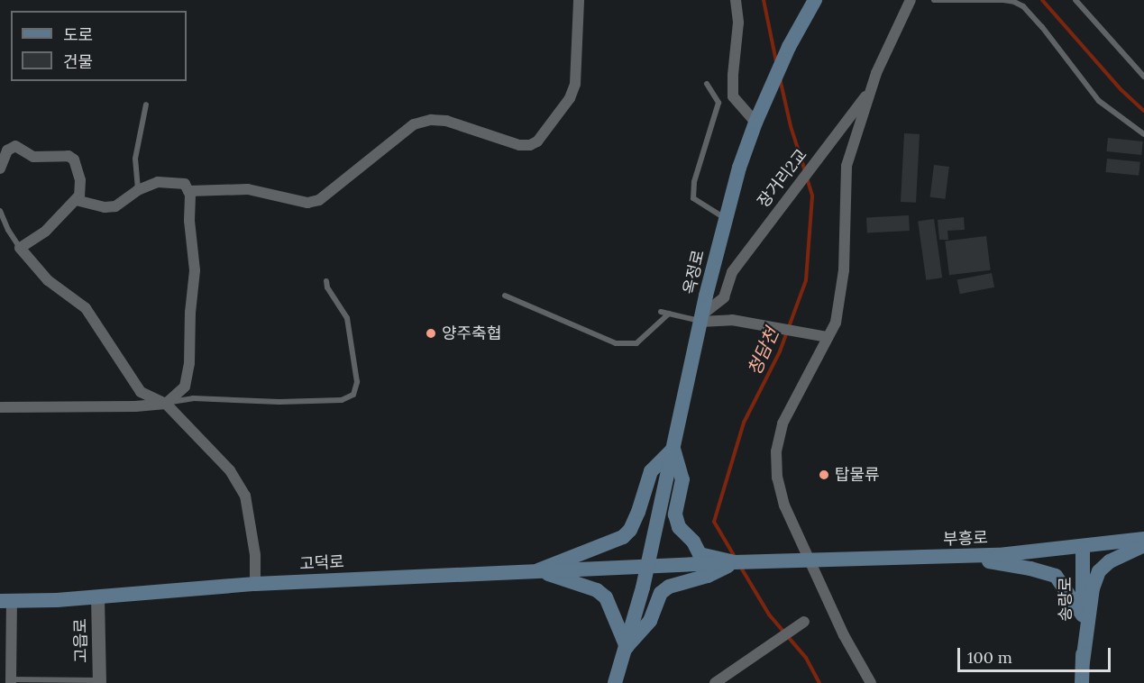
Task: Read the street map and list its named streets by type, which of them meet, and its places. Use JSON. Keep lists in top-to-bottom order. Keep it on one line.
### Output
{"streets":{"main road":["옥정로","부흥로","고덕로","송랑로"],"street":["장거리2교","고읍로"]},"crossings":[["장거리2교","옥정로"],["옥정로","고덕로"],["부흥로","송랑로"],["고덕로","고읍로"]],"water":["청담천"],"places":["양주축협","탑물류"],"legend":["도로","건물"],"scale_bar":"100 m"}
